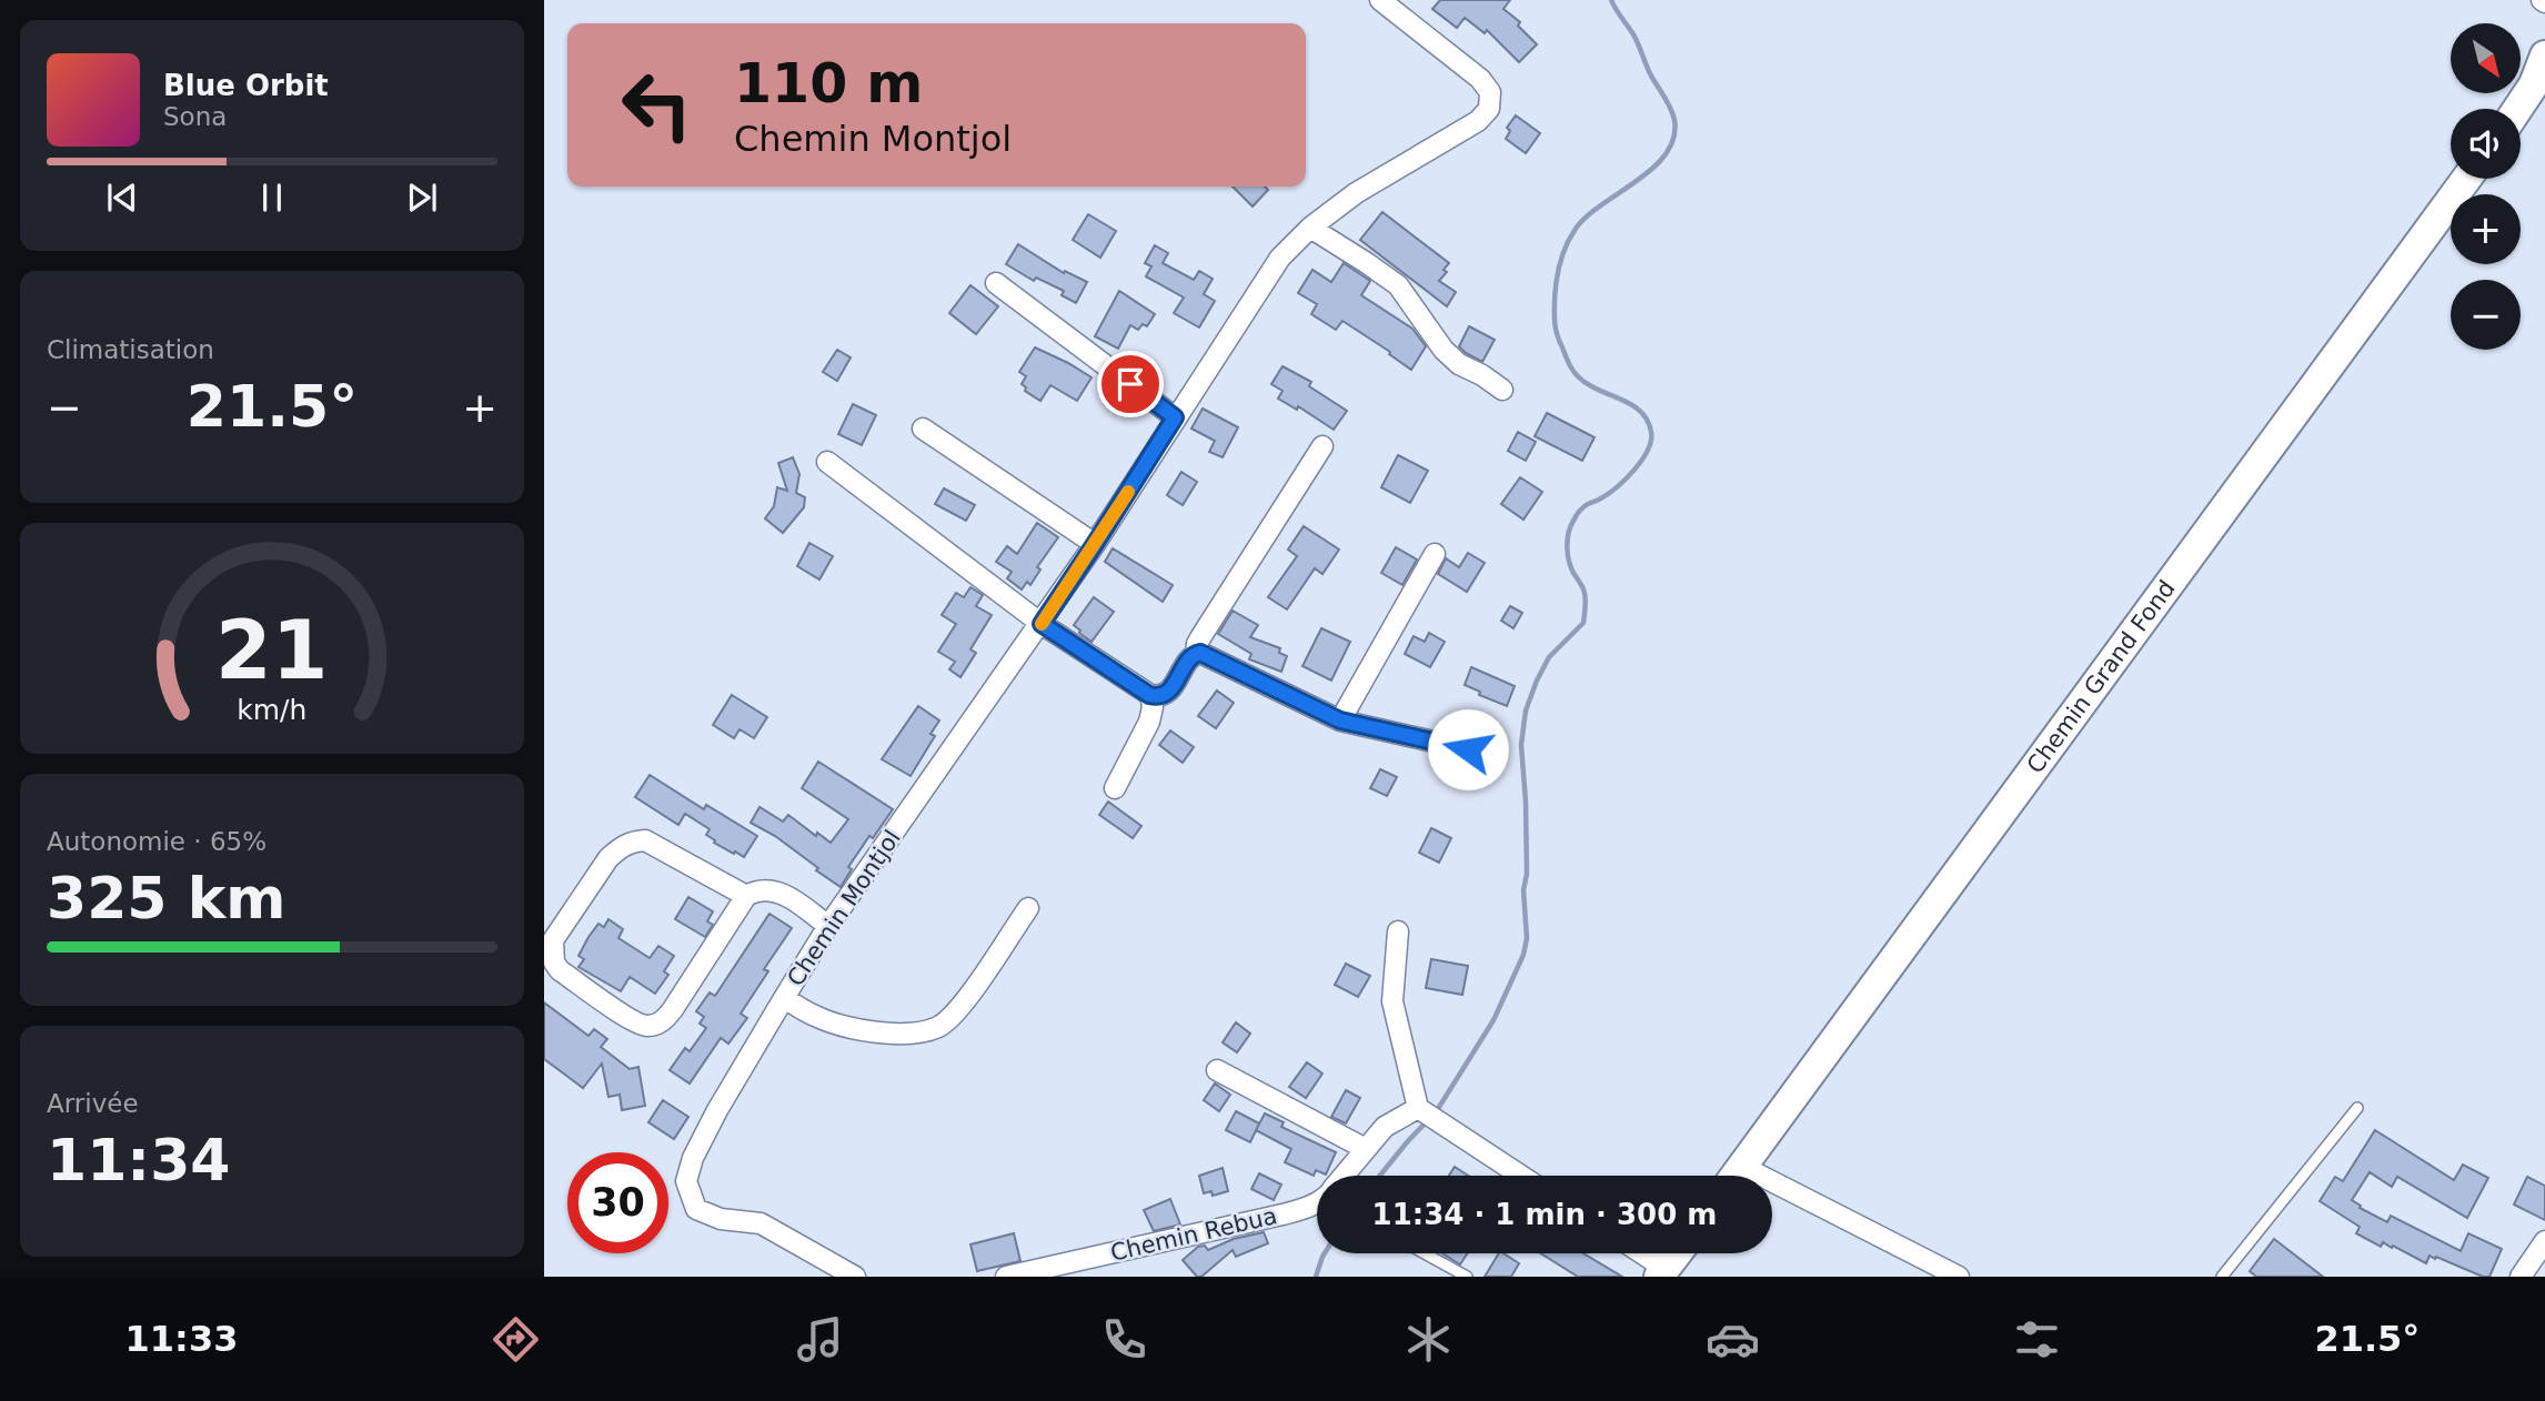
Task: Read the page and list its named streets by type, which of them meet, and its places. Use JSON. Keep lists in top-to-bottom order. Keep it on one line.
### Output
{"streets":{"street":["Chemin Grand Fond","Chemin Montjol","Chemin Rebua"]},"north":"bottom right","page":{"map_buttons":["+","−"],"turn":["110 m","Chemin Montjol"],"song":["Blue Orbit","Sona"],"tile":["Climatisation",["Autonomie · 65%","325 km"],["Arrivée","11:34"]],"heat":["−","21.5°","+"],"limit":"30","trip":"11:34 · 1 min · 300 m","tabs":["11:33","21.5°"],"gauge":["21","km/h"]}}
